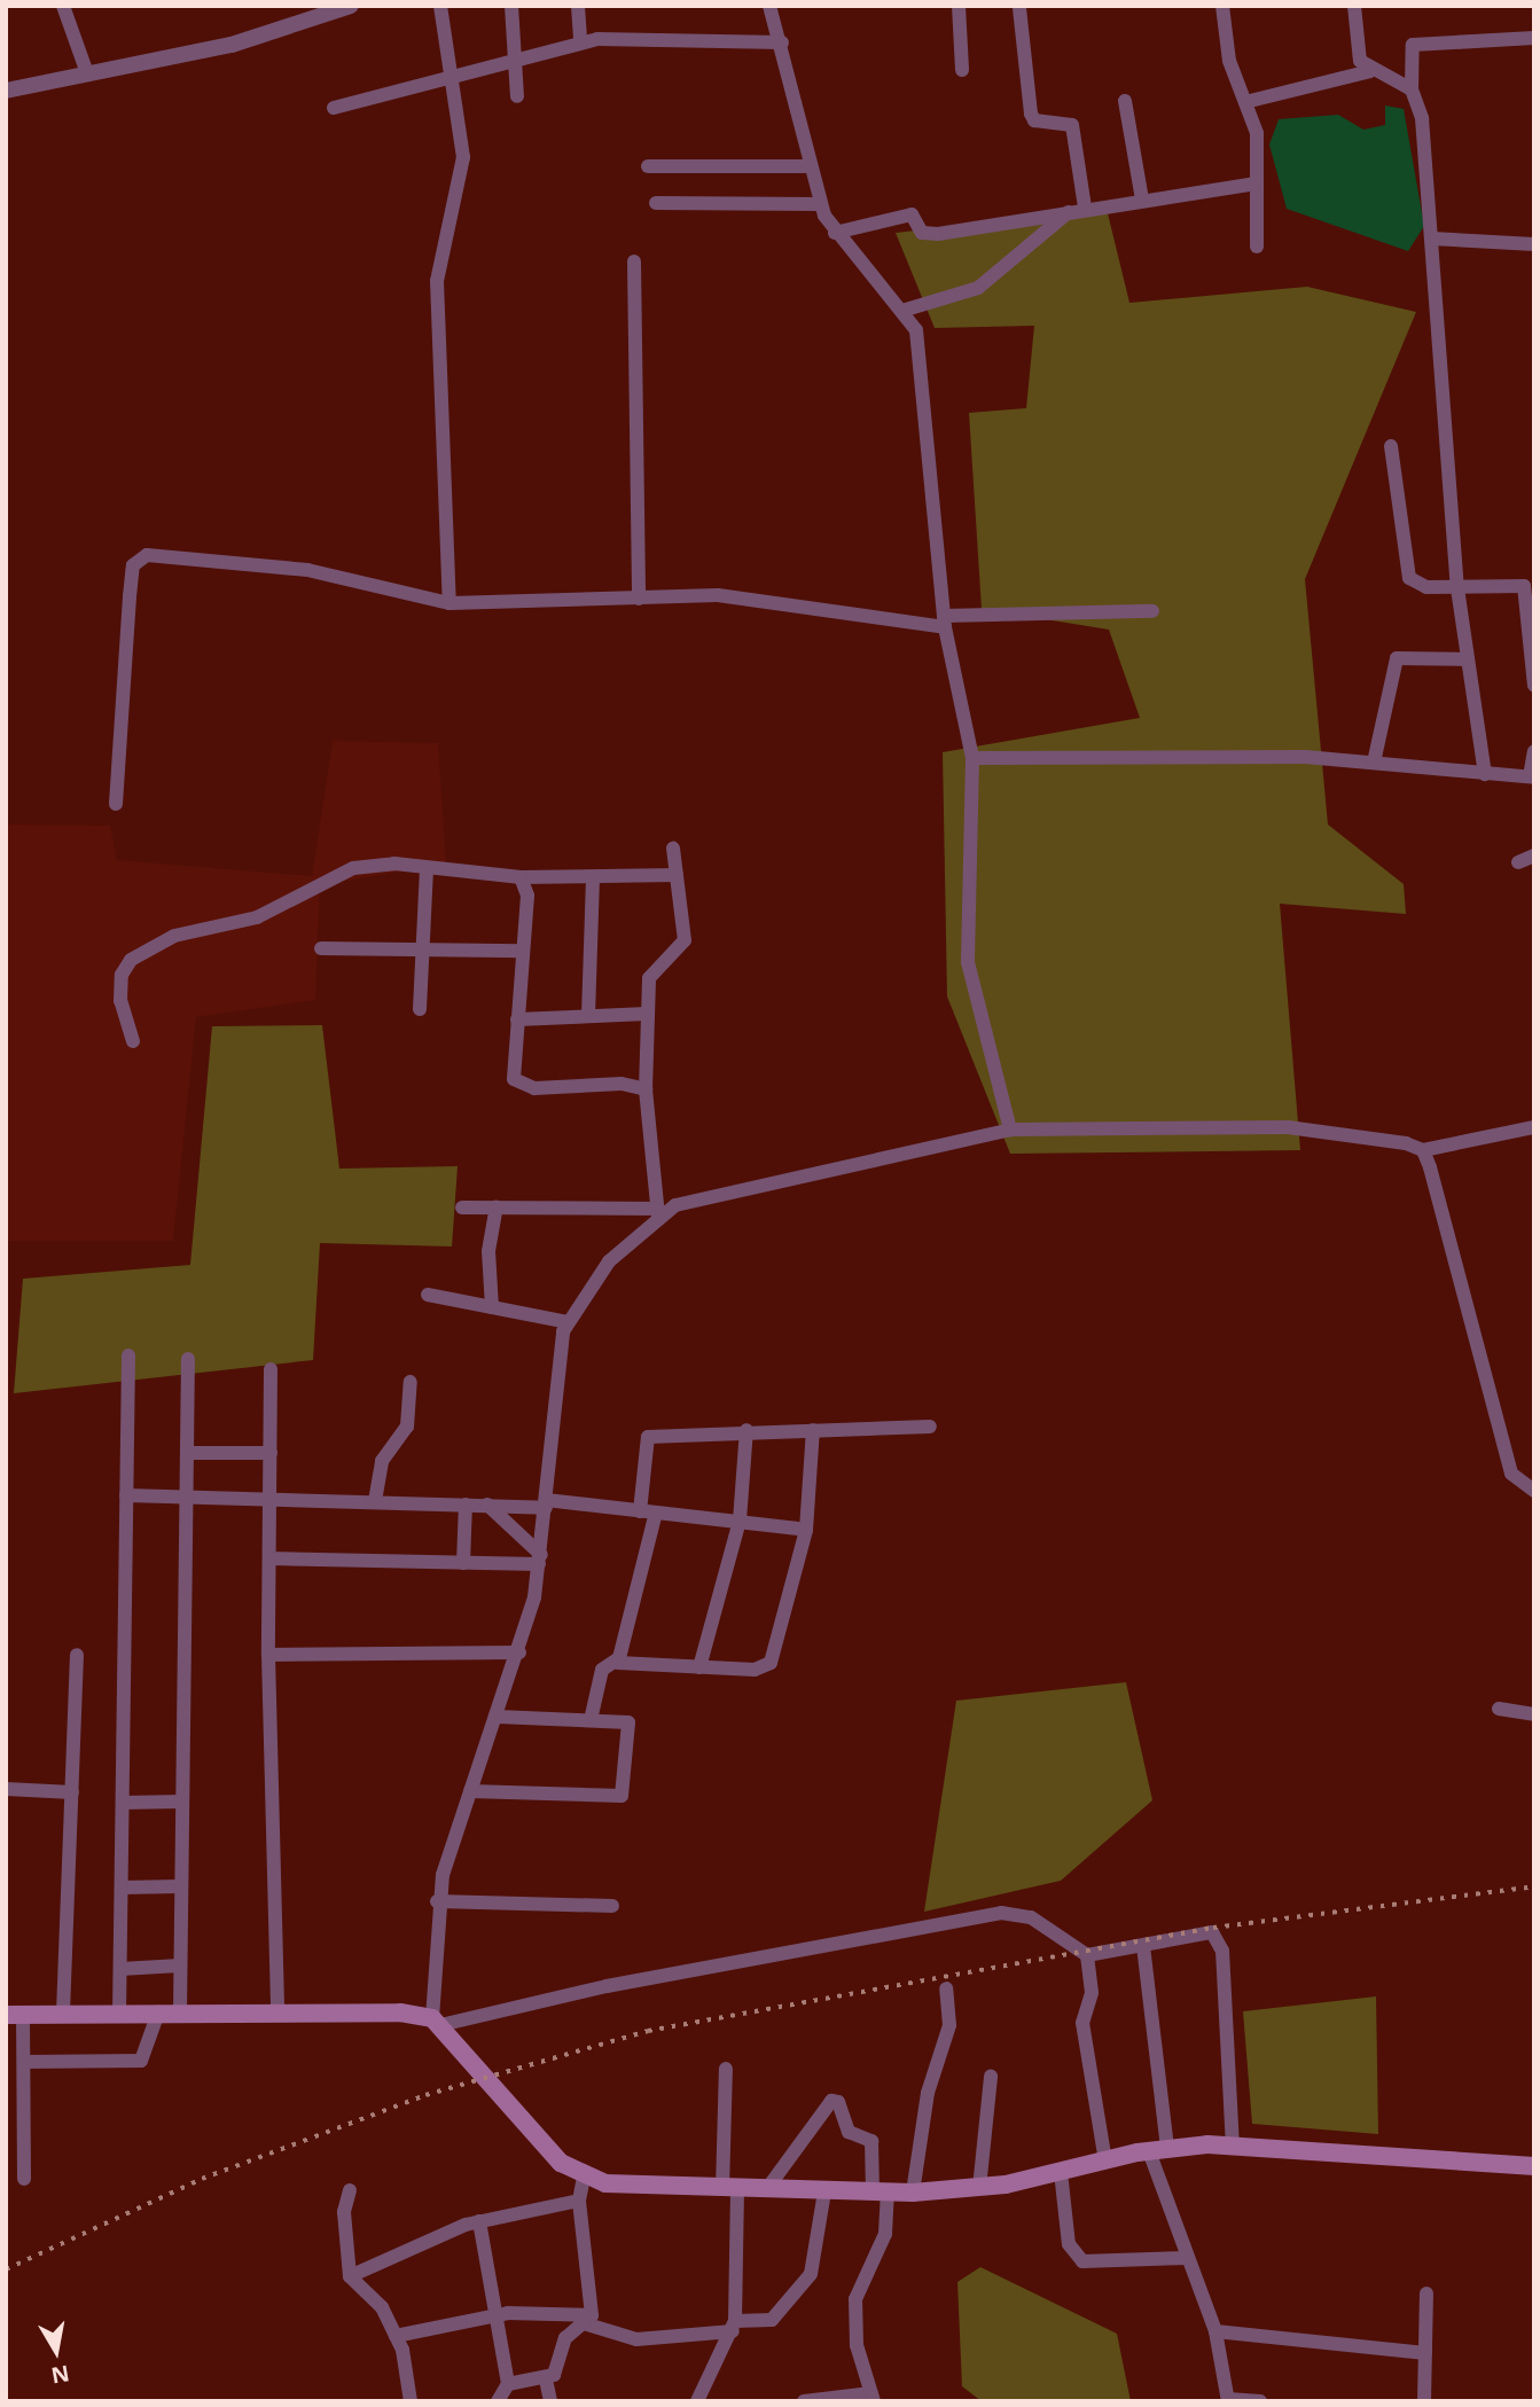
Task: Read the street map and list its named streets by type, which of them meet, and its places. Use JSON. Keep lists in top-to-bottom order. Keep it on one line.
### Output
{"north":"bottom"}
